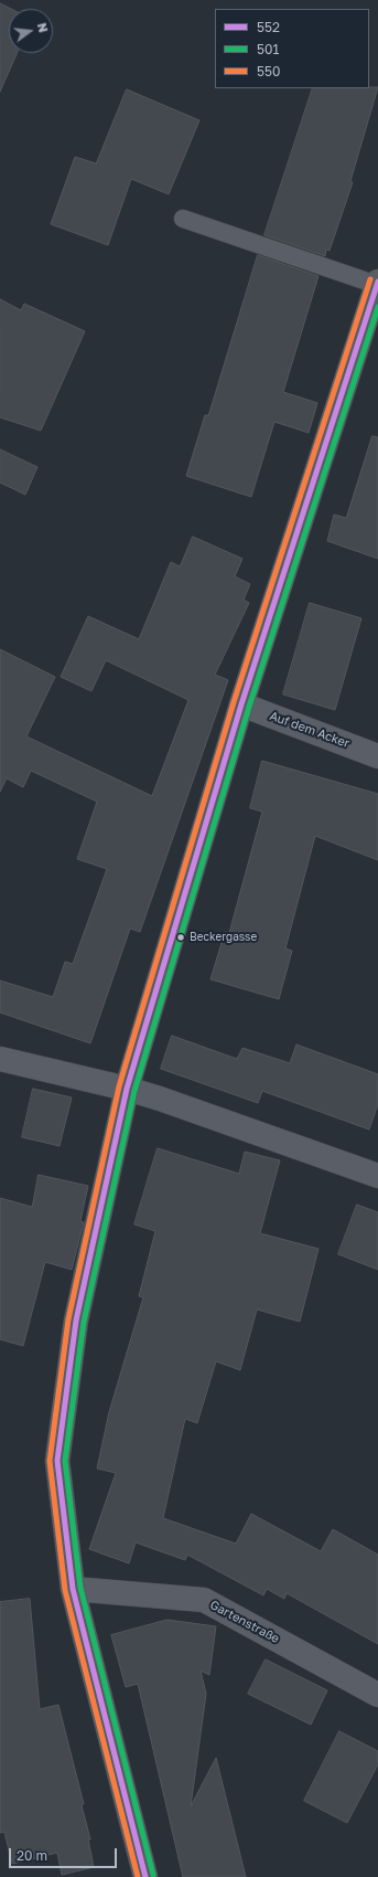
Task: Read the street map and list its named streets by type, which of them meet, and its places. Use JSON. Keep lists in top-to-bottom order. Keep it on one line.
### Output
{"streets":{"street":["Auf dem Acker","Gartenstraße"]},"places":["Beckergasse"],"lines":["transit line 550","transit line 552","transit line 501"],"legend":["552","501","550"],"scale_bar":"20 m","north":"right"}
